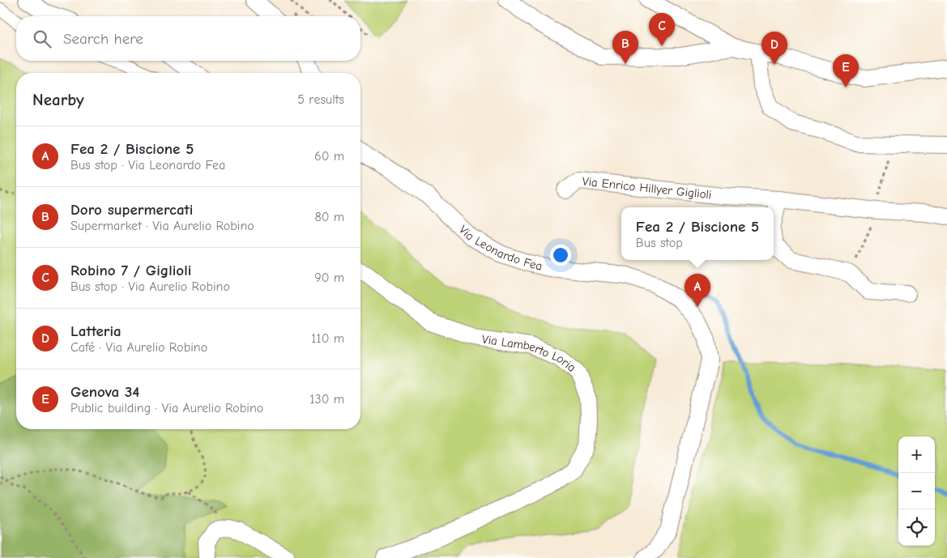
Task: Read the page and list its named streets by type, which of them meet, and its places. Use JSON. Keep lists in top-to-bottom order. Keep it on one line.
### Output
{"streets":{"street":["Via Enrico Hillyer Giglioli","Via Leonardo Fea","Via Lamberto Loria"]},"page":{"pins":["C","B","D","E","A"],"search":"Search here","heading":["Nearby","5 results"],"list":[{"mark":"A","name":"Fea 2 / Biscione 5","note":"Bus stop · Via Leonardo Fea","value":"60 m"},{"mark":"B","name":"Doro supermercati","note":"Supermarket · Via Aurelio Robino","value":"80 m"},{"mark":"C","name":"Robino 7 / Giglioli","note":"Bus stop · Via Aurelio Robino","value":"90 m"},{"mark":"D","name":"Latteria","note":"Café · Via Aurelio Robino","value":"110 m"},{"mark":"E","name":"Genova 34","note":"Public building · Via Aurelio Robino","value":"130 m"}],"popup":["Fea 2 / Biscione 5","Bus stop"],"map_buttons":["+","−"]}}
